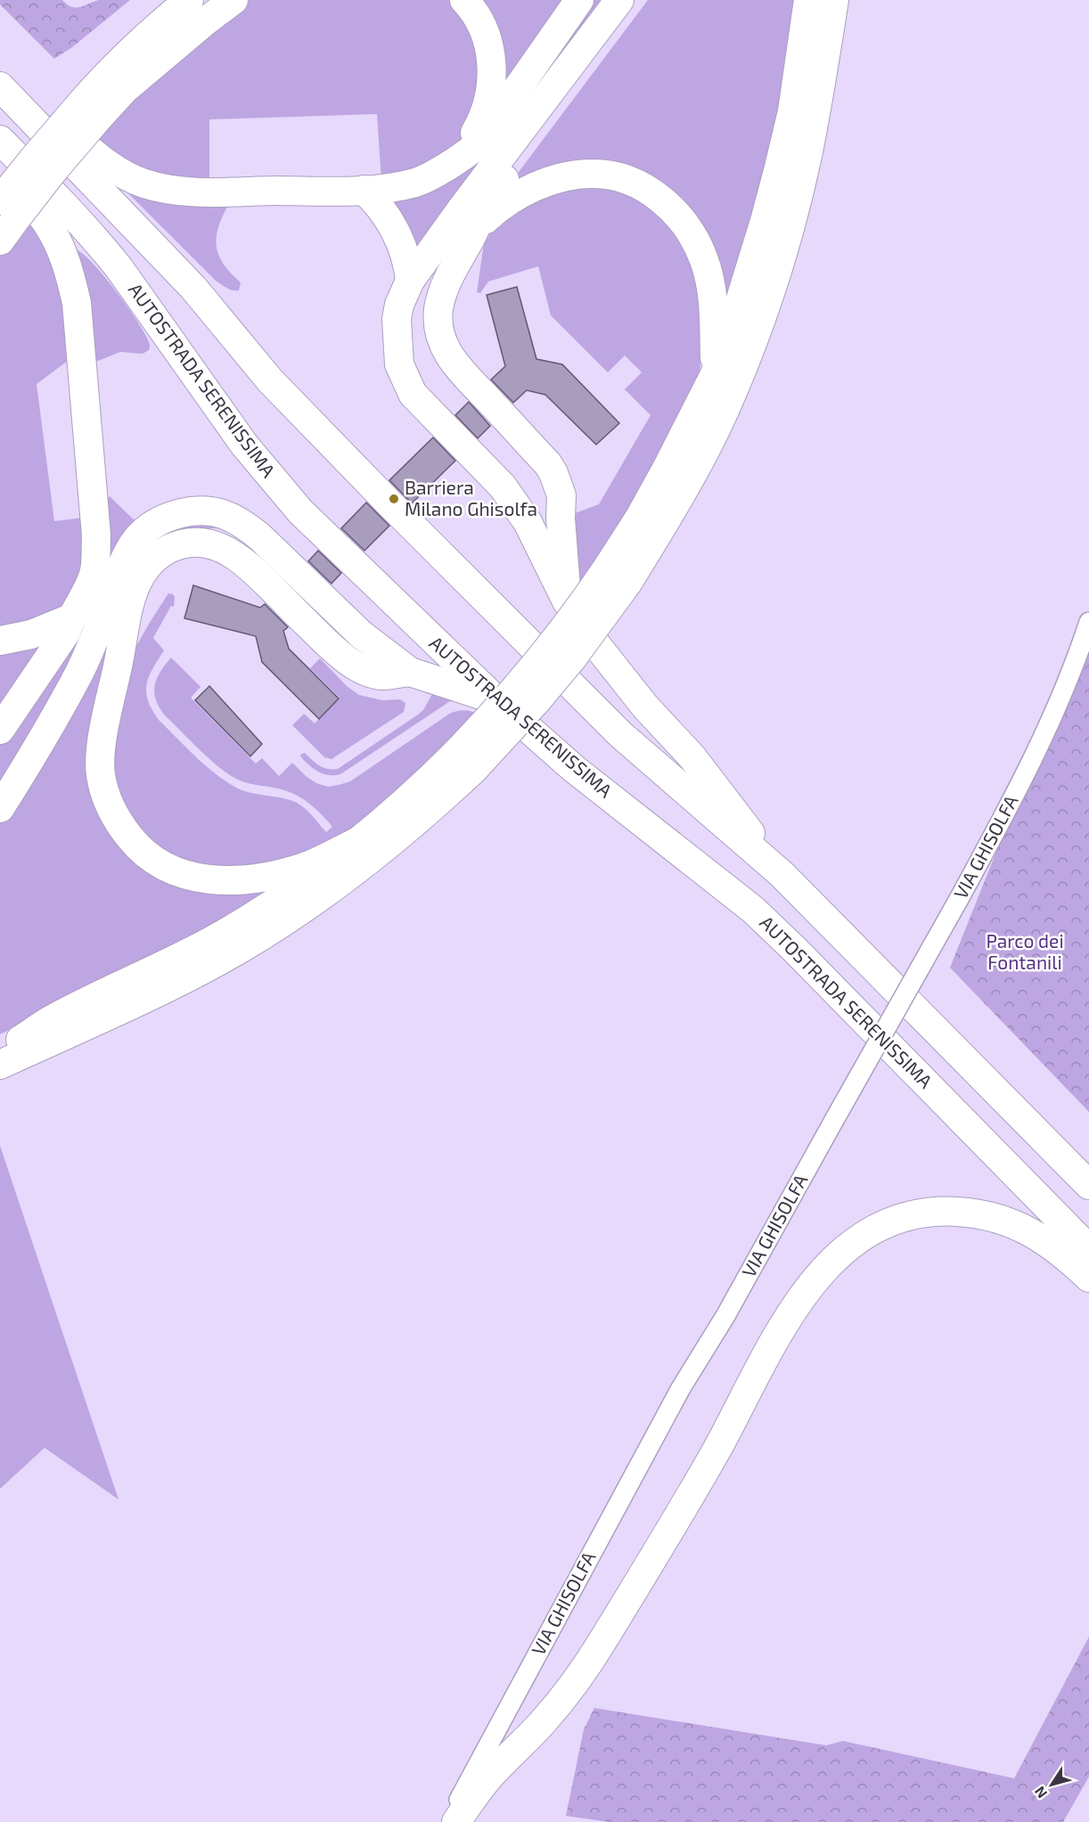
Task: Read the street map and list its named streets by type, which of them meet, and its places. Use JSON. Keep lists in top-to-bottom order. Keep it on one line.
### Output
{"streets":{"highway":["AUTOSTRADA SERENISSIMA"],"street":["VIA GHISOLFA"]},"parks":["Parco dei Fontanili"],"places":["Barriera Milano Ghisolfa"],"north":"bottom left"}
